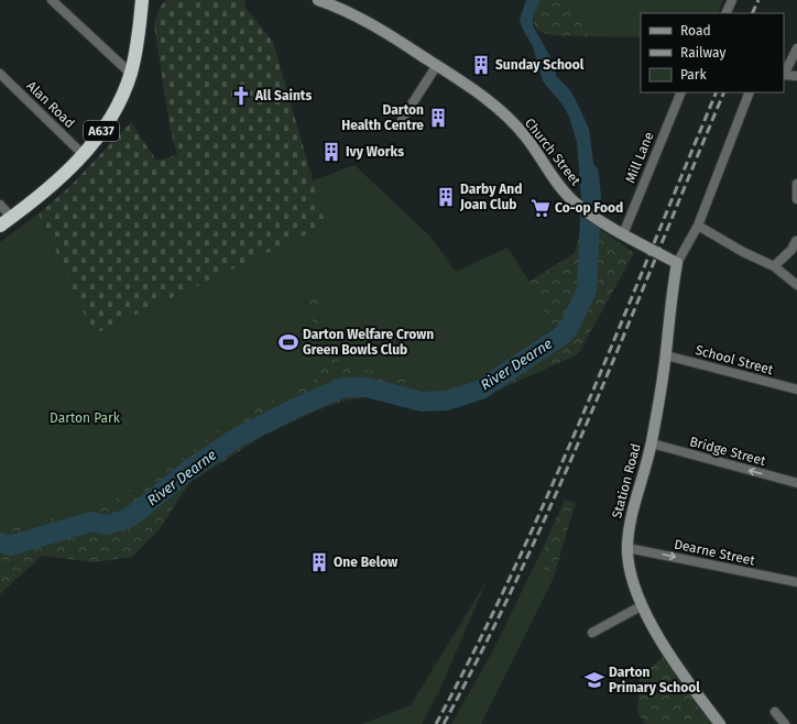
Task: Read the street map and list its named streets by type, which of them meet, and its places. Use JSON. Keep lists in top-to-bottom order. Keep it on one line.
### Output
{"streets":{"highway":["A637"],"main road":["Church Street","Station Road"],"street":["Alan Road","Mill Lane","School Street","Bridge Street","Dearne Street"]},"crossings":[["Alan Road","A637"],["Church Street","Mill Lane"],["Church Street","Station Road"],["School Street","Station Road"],["Bridge Street","Station Road"],["Station Road","Dearne Street"]],"one_way":["Bridge Street","Dearne Street"],"water":["River Dearne"],"parks":["Darton Park"],"places":{"building":["Sunday School","Darton Health Centre","Ivy Works","Darby And Joan Club","One Below"],"church":["All Saints"],"supermarket":["Co-op Food"],"sports":["Darton Welfare Crown Green Bowls Club"],"school or university":["Darton Primary School"]},"legend":["Road","Railway","Park"]}
